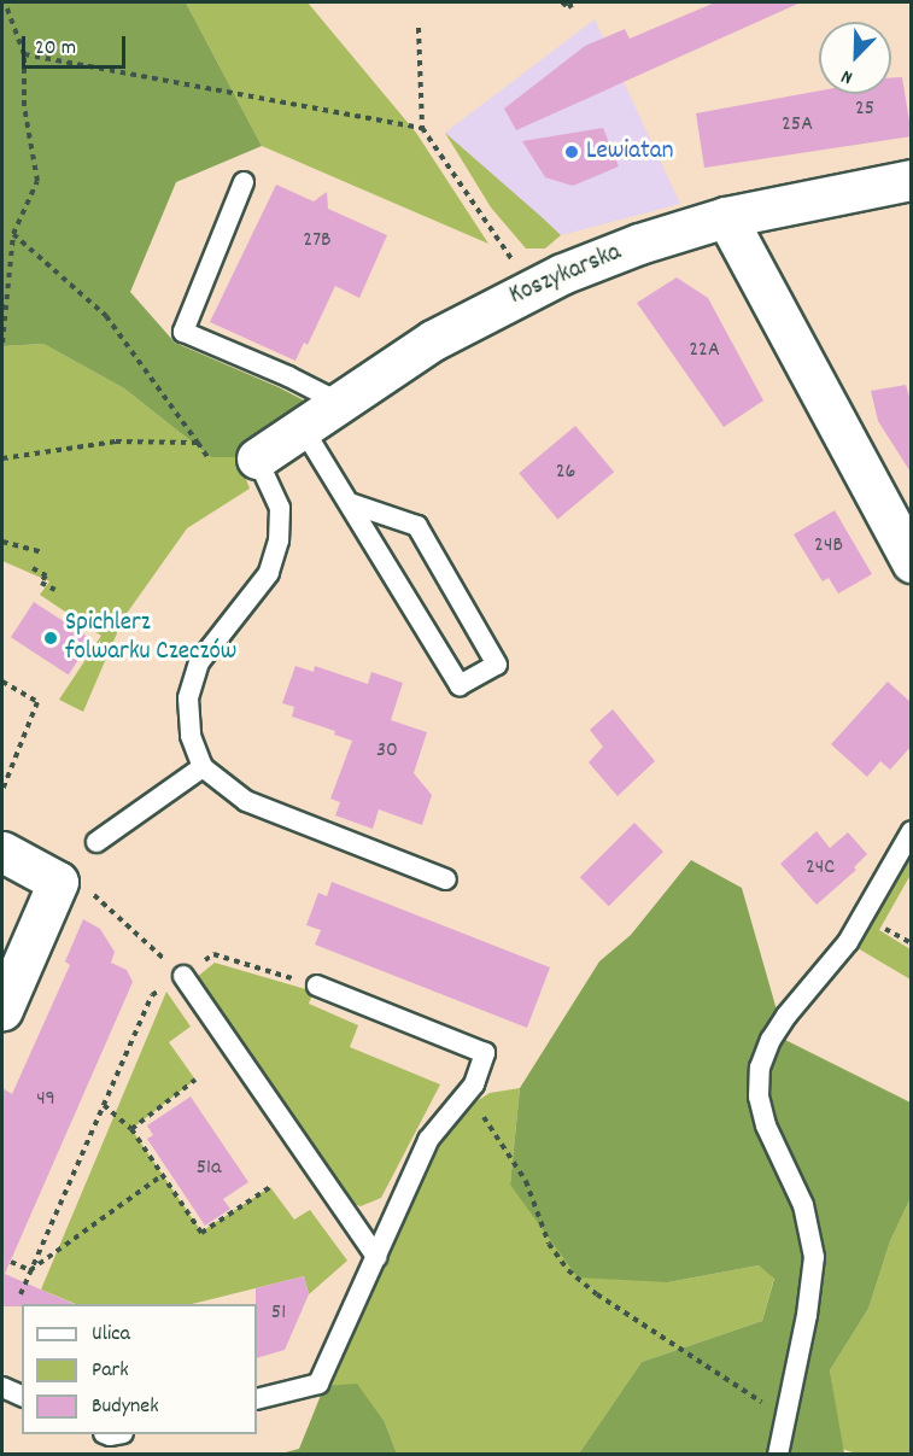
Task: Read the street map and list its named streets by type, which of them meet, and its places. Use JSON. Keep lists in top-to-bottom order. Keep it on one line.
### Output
{"streets":{"street":["Koszykarska"]},"places":["Lewiatan","Spichlerz folwarku Czeczów"],"house_numbers":["25","25A","27B","22A","26","24B","30","24C","49","51a","51"],"legend":["Ulica","Park","Budynek"],"scale_bar":"20 m","north":"bottom left"}
